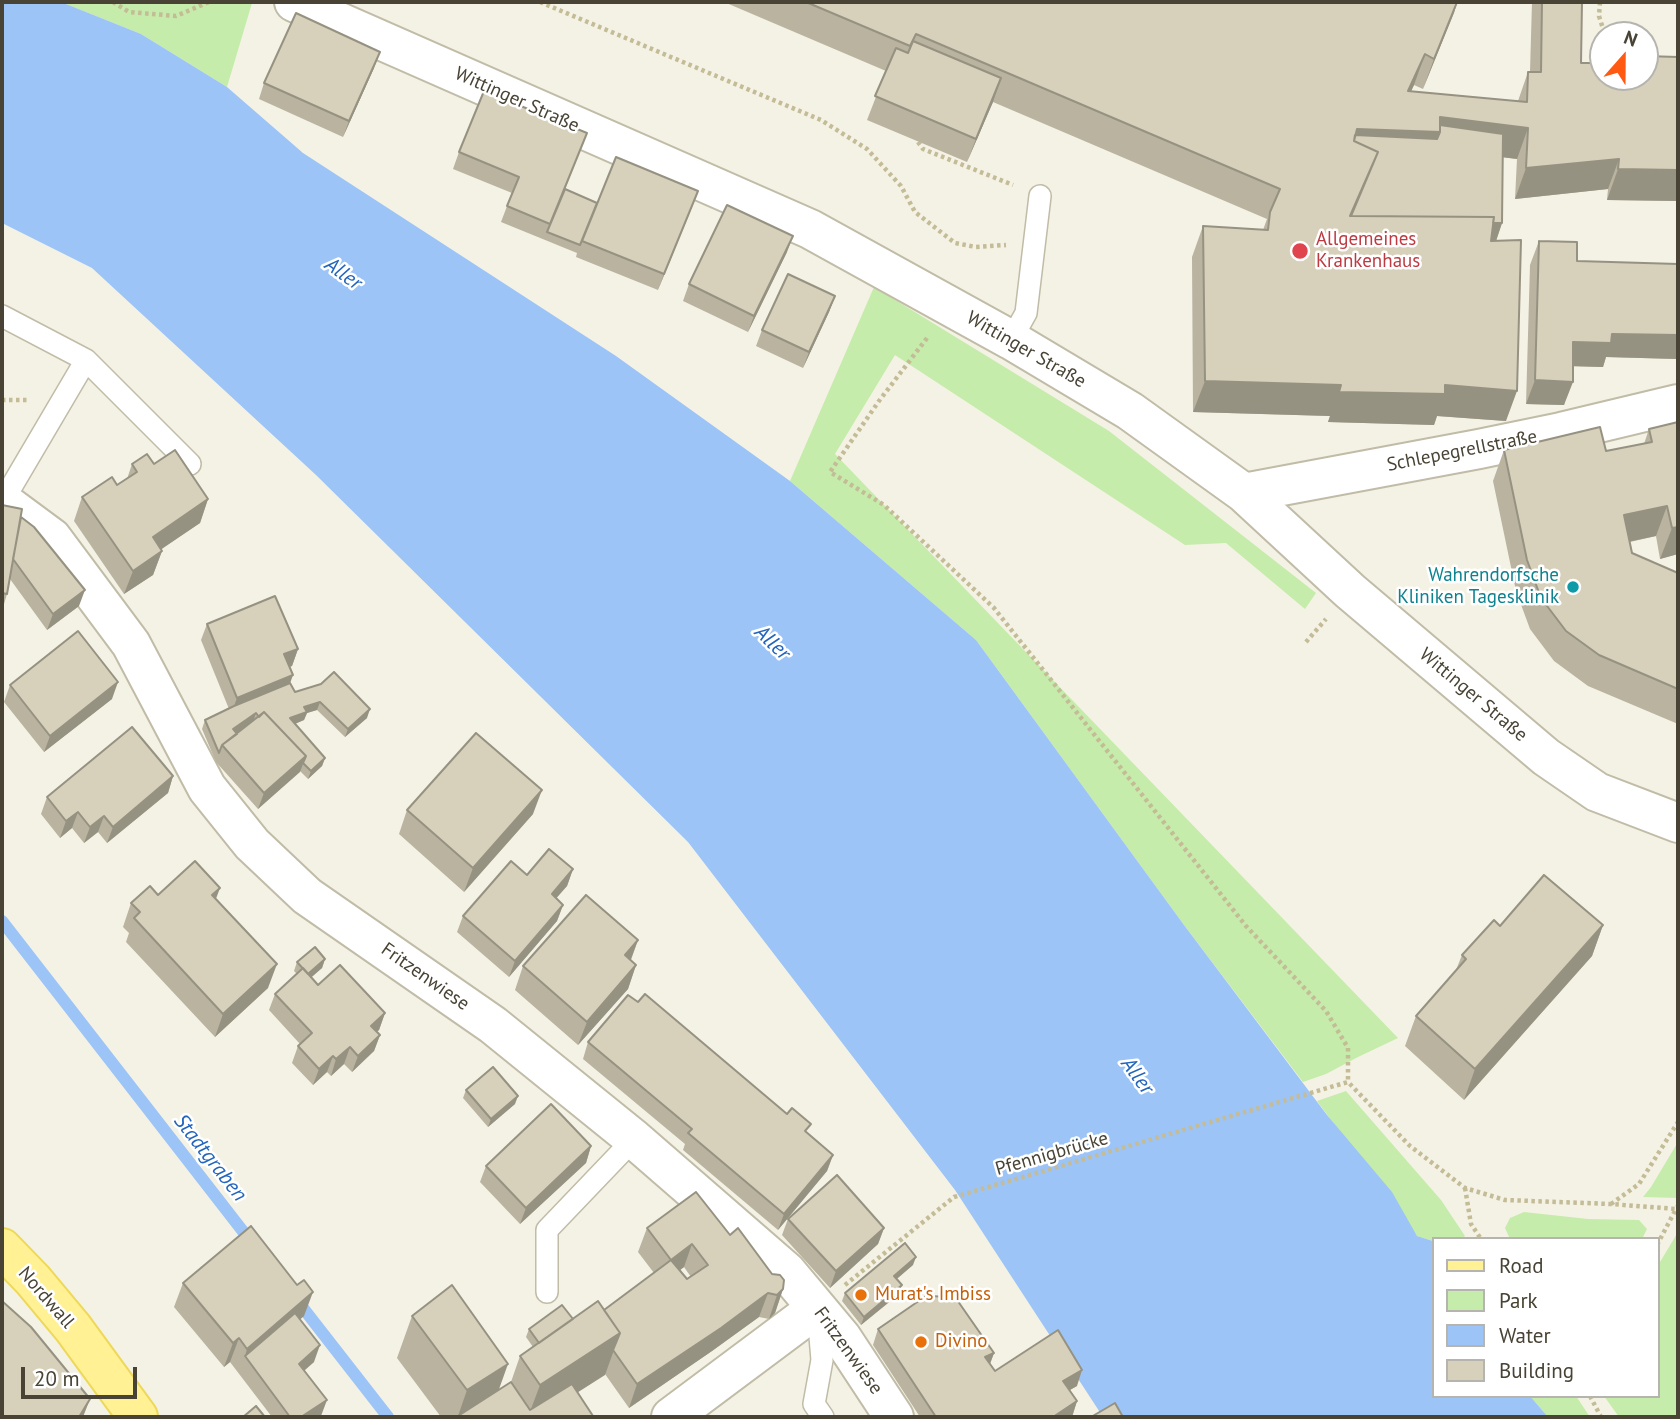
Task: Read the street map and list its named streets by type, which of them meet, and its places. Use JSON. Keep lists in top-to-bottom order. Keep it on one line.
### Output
{"streets":{"main road":["Nordwall"],"street":["Wittinger Straße","Schlepegrellstraße","Fritzenwiese"],"path":["Pfennigbrücke"]},"crossings":[["Wittinger Straße","Schlepegrellstraße"],["Fritzenwiese","Pfennigbrücke"]],"water":["Aller","Stadtgraben"],"places":["Allgemeines Krankenhaus","Wahrendorfsche Kliniken Tagesklinik","Murat's Imbiss","Divino"],"legend":["Road","Park","Water","Building"],"scale_bar":"20 m","north":"top"}
